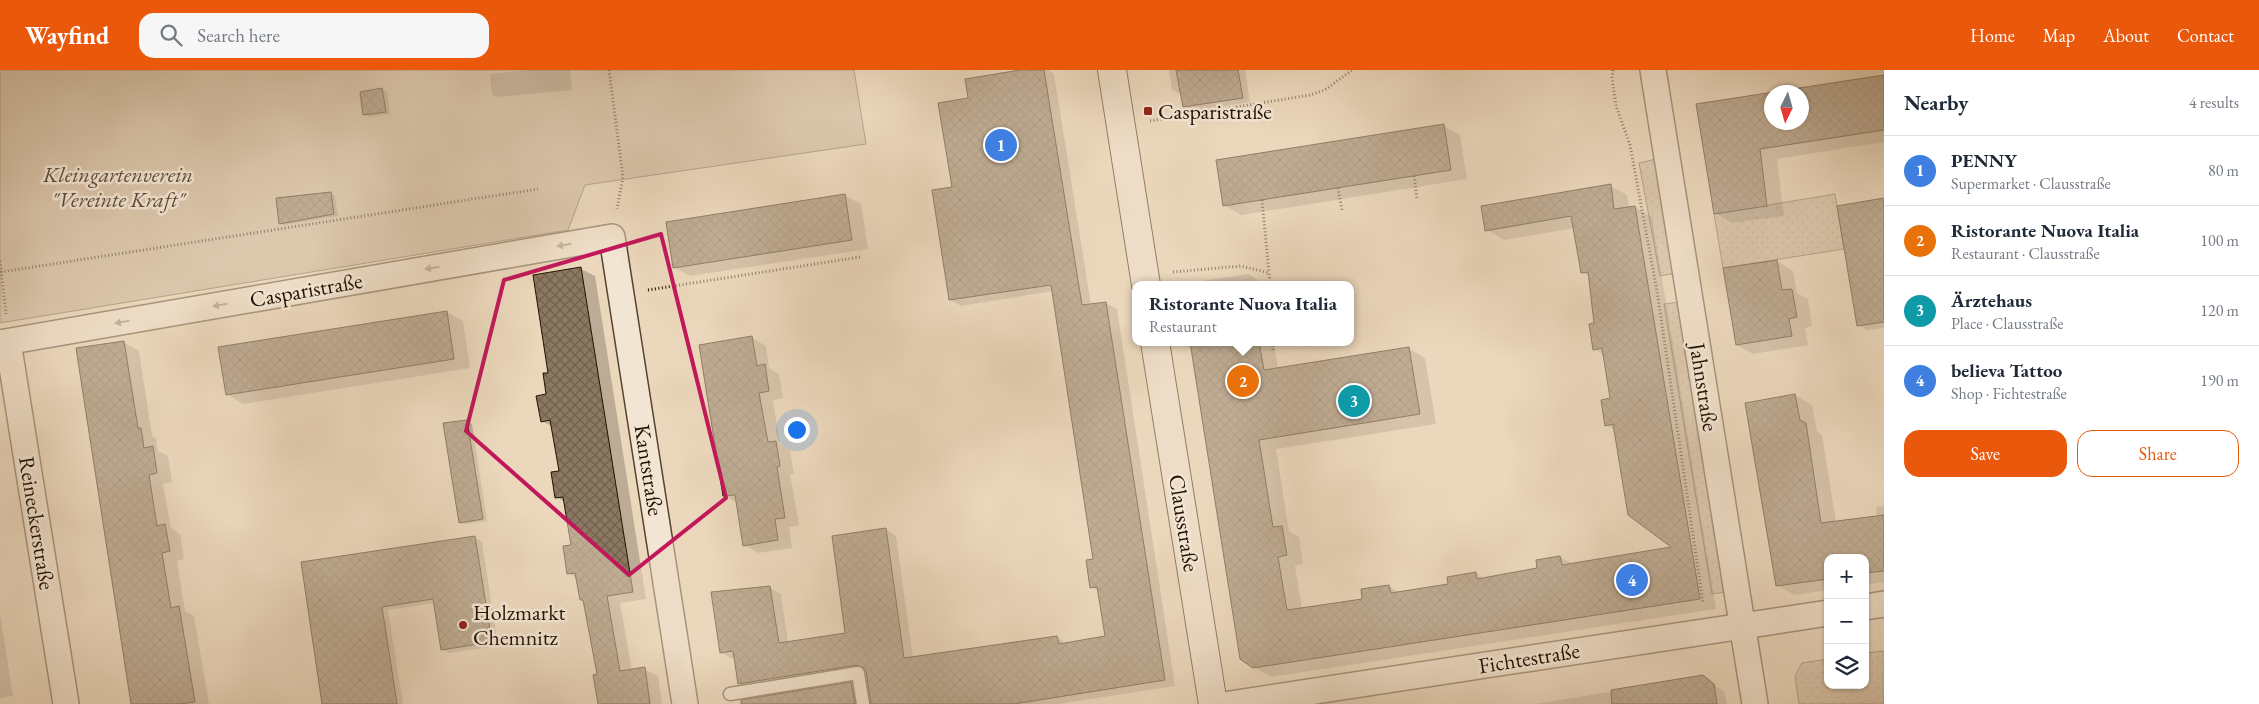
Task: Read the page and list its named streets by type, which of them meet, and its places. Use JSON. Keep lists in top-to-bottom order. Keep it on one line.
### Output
{"streets":{"main road":["Clausstraße"],"street":["Casparistraße","Jahnstraße","Kantstraße","Reineckerstraße","Fichtestraße"]},"crossings":[["Casparistraße","Kantstraße"],["Casparistraße","Reineckerstraße"],["Jahnstraße","Fichtestraße"]],"one_way":["Casparistraße"],"parks":["Kleingartenverein \"Vereinte Kraft\""],"places":{"transit":["Casparistraße"],"other":["Holzmarkt Chemnitz"]},"north":"bottom","page":{"header":"Wayfind","search":"Search here","nav":["Home","Map","About","Contact"],"heading":["Nearby","4 results"],"pins":["1","2","3","4"],"list":[{"mark":"1","name":"PENNY","note":"Supermarket · Clausstraße","value":"80 m"},{"mark":"2","name":"Ristorante Nuova Italia","note":"Restaurant · Clausstraße","value":"100 m"},{"mark":"3","name":"Ärztehaus","note":"Place · Clausstraße","value":"120 m"},{"mark":"4","name":"believa Tattoo","note":"Shop · Fichtestraße","value":"190 m"}],"popup":["Ristorante Nuova Italia","Restaurant"],"buttons":["Save","Share"],"map_buttons":["+","−"]}}
